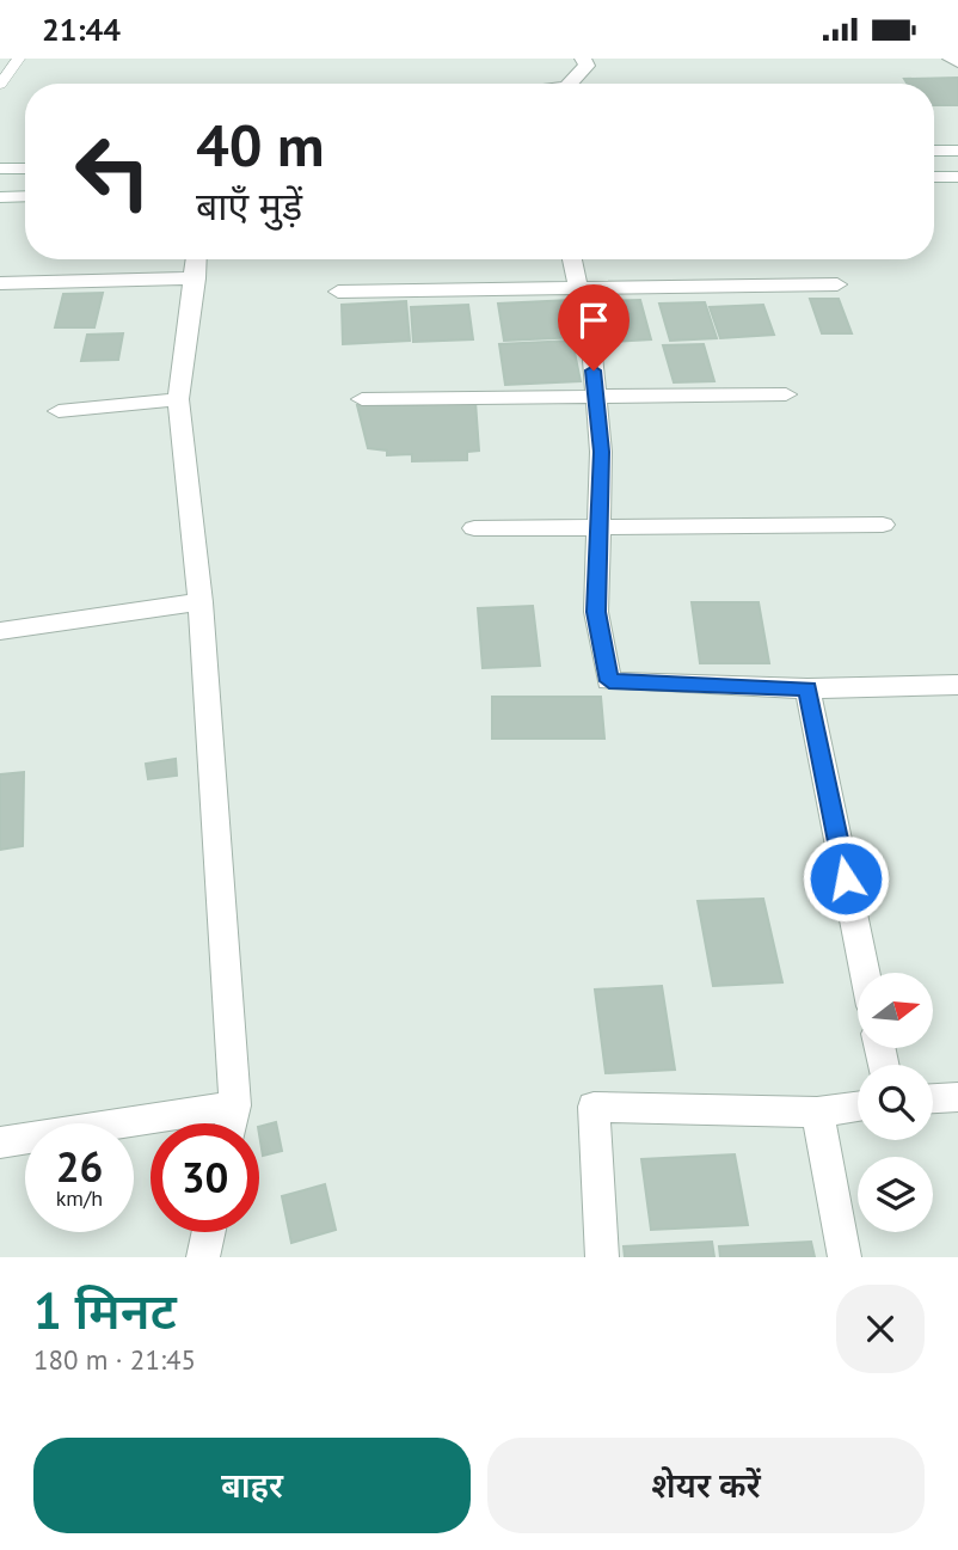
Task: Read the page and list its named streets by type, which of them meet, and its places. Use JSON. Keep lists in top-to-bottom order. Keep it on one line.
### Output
{"north":"right","page":{"status":"21:44","turn":["40 m","बाएँ मुड़ें"],"speed":"26 km/h","limit":"30","heading":["1 मिनट","180 m · 21:45"],"buttons":["बाहर","शेयर करें"]}}
